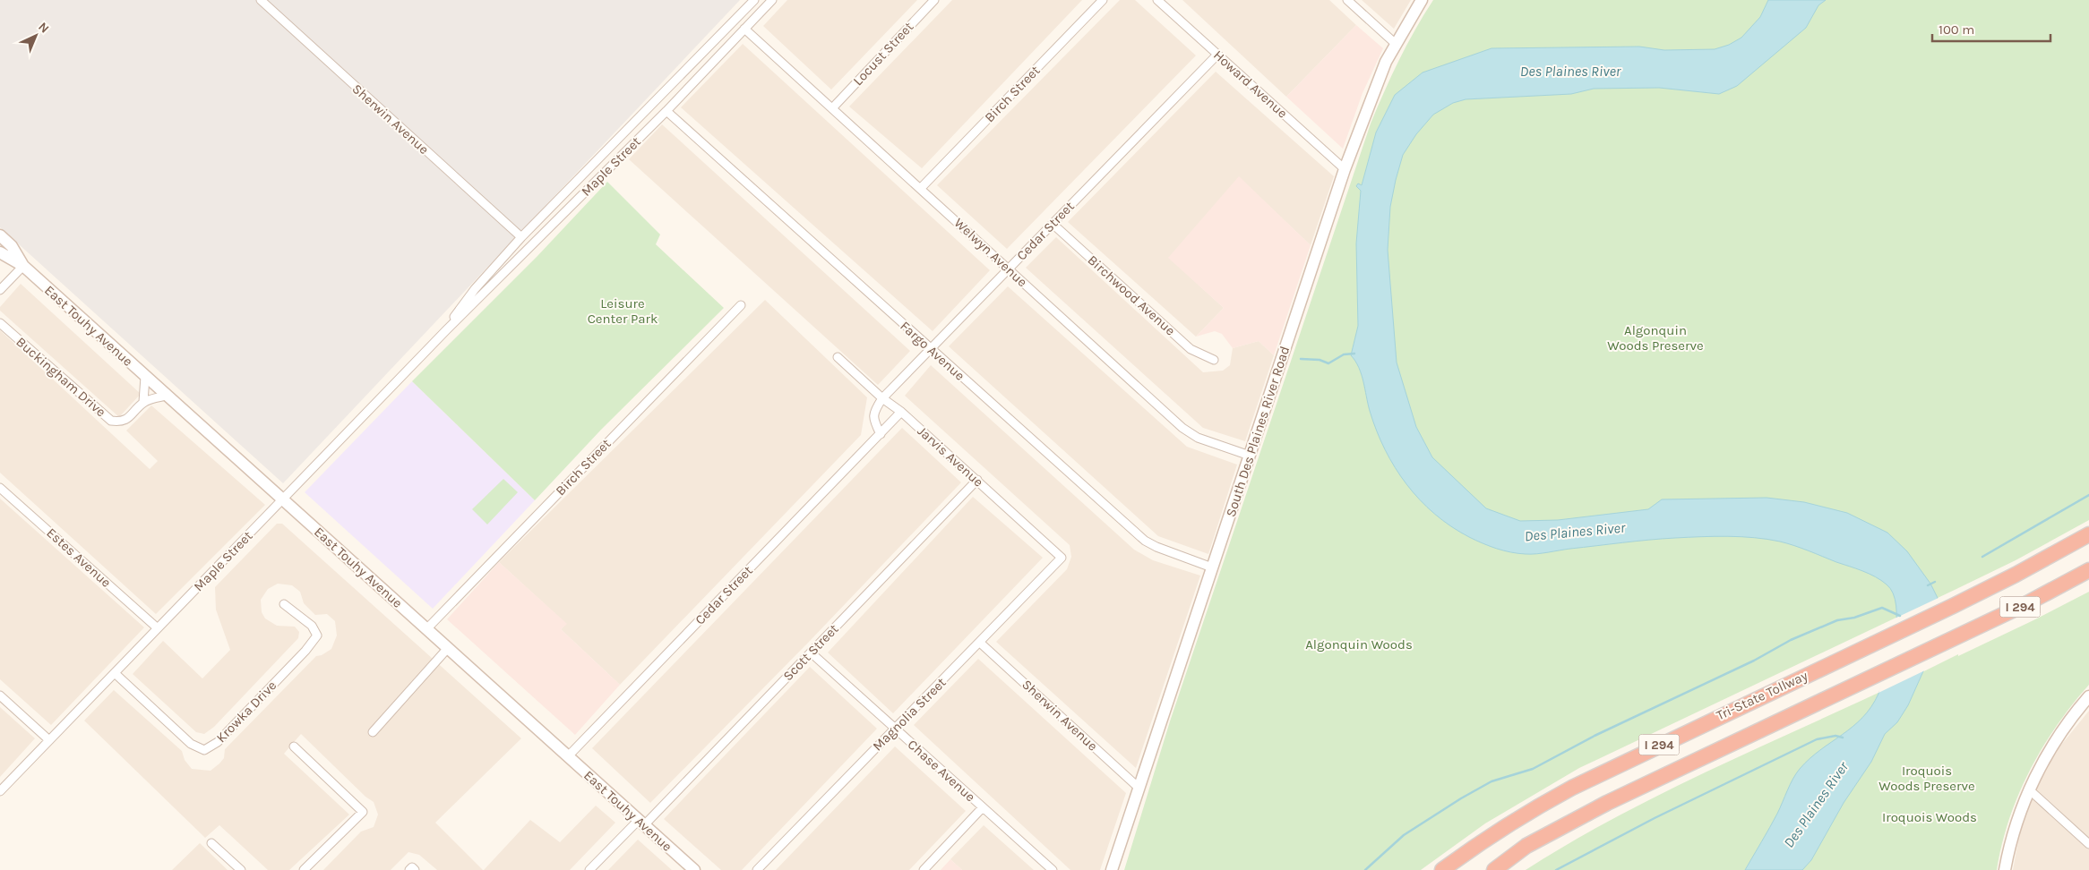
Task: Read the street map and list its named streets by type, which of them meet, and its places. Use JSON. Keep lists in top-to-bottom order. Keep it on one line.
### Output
{"streets":{"highway":["I 294","Tri-State Tollway"],"main road":["East Touhy Avenue","South Des Plaines River Road"],"street":["Locust Street","Howard Avenue","Birch Street","Sherwin Avenue","Maple Street","Cedar Street","Welwyn Avenue","Birchwood Avenue","Fargo Avenue","Buckingham Drive","Jarvis Avenue","Estes Avenue","Scott Street","Krowka Drive","Magnolia Street","Chase Avenue"]},"crossings":[["Locust Street","Welwyn Avenue"],["Howard Avenue","Cedar Street"],["Howard Avenue","South Des Plaines River Road"],["Birch Street","Welwyn Avenue"],["Birch Street","East Touhy Avenue"],["Sherwin Avenue","Maple Street"],["Sherwin Avenue","South Des Plaines River Road"],["Sherwin Avenue","Magnolia Street"],["Maple Street","Welwyn Avenue"],["Maple Street","East Touhy Avenue"],["Maple Street","Fargo Avenue"],["Maple Street","Estes Avenue"],["Maple Street","Krowka Drive"],["Cedar Street","Welwyn Avenue"],["Cedar Street","Birchwood Avenue"],["Cedar Street","East Touhy Avenue"],["Cedar Street","Fargo Avenue"],["Cedar Street","Jarvis Avenue"],["Welwyn Avenue","South Des Plaines River Road"],["East Touhy Avenue","Buckingham Drive"],["East Touhy Avenue","Scott Street"],["Fargo Avenue","South Des Plaines River Road"],["Jarvis Avenue","Scott Street"],["Jarvis Avenue","Magnolia Street"],["Scott Street","Chase Avenue"],["Magnolia Street","Chase Avenue"]],"water":["Des Plaines River"],"parks":["Leisure Center Park","Algonquin Woods Preserve","Algonquin Woods","Iroquois Woods Preserve","Iroquois Woods"],"scale_bar":"100 m","north":"top right"}
